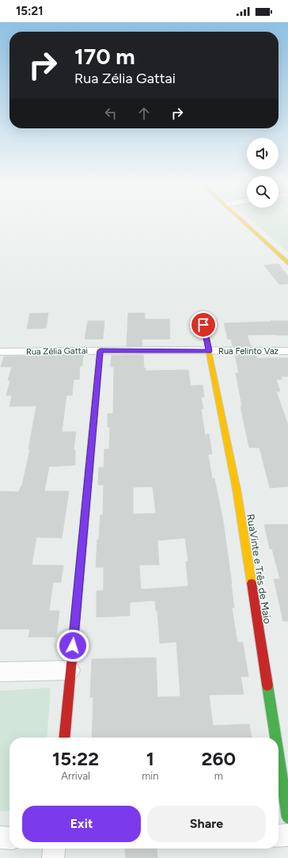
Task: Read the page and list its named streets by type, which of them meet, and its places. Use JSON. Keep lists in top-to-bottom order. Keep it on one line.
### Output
{"streets":{"street":["Rua Zélia Gattai","Rua Felinto Vaz","RuaVinte e Três de Maio"]},"crossings":[["Rua Zélia Gattai","Rua Felinto Vaz"],["Rua Zélia Gattai","RuaVinte e Três de Maio"],["Rua Felinto Vaz","RuaVinte e Três de Maio"]],"page":{"status":"15:21","turn":["170 m","Rua Zélia Gattai"],"eta":["15:22","Arrival","1","min","260","m"],"buttons":["Exit","Share"]}}
